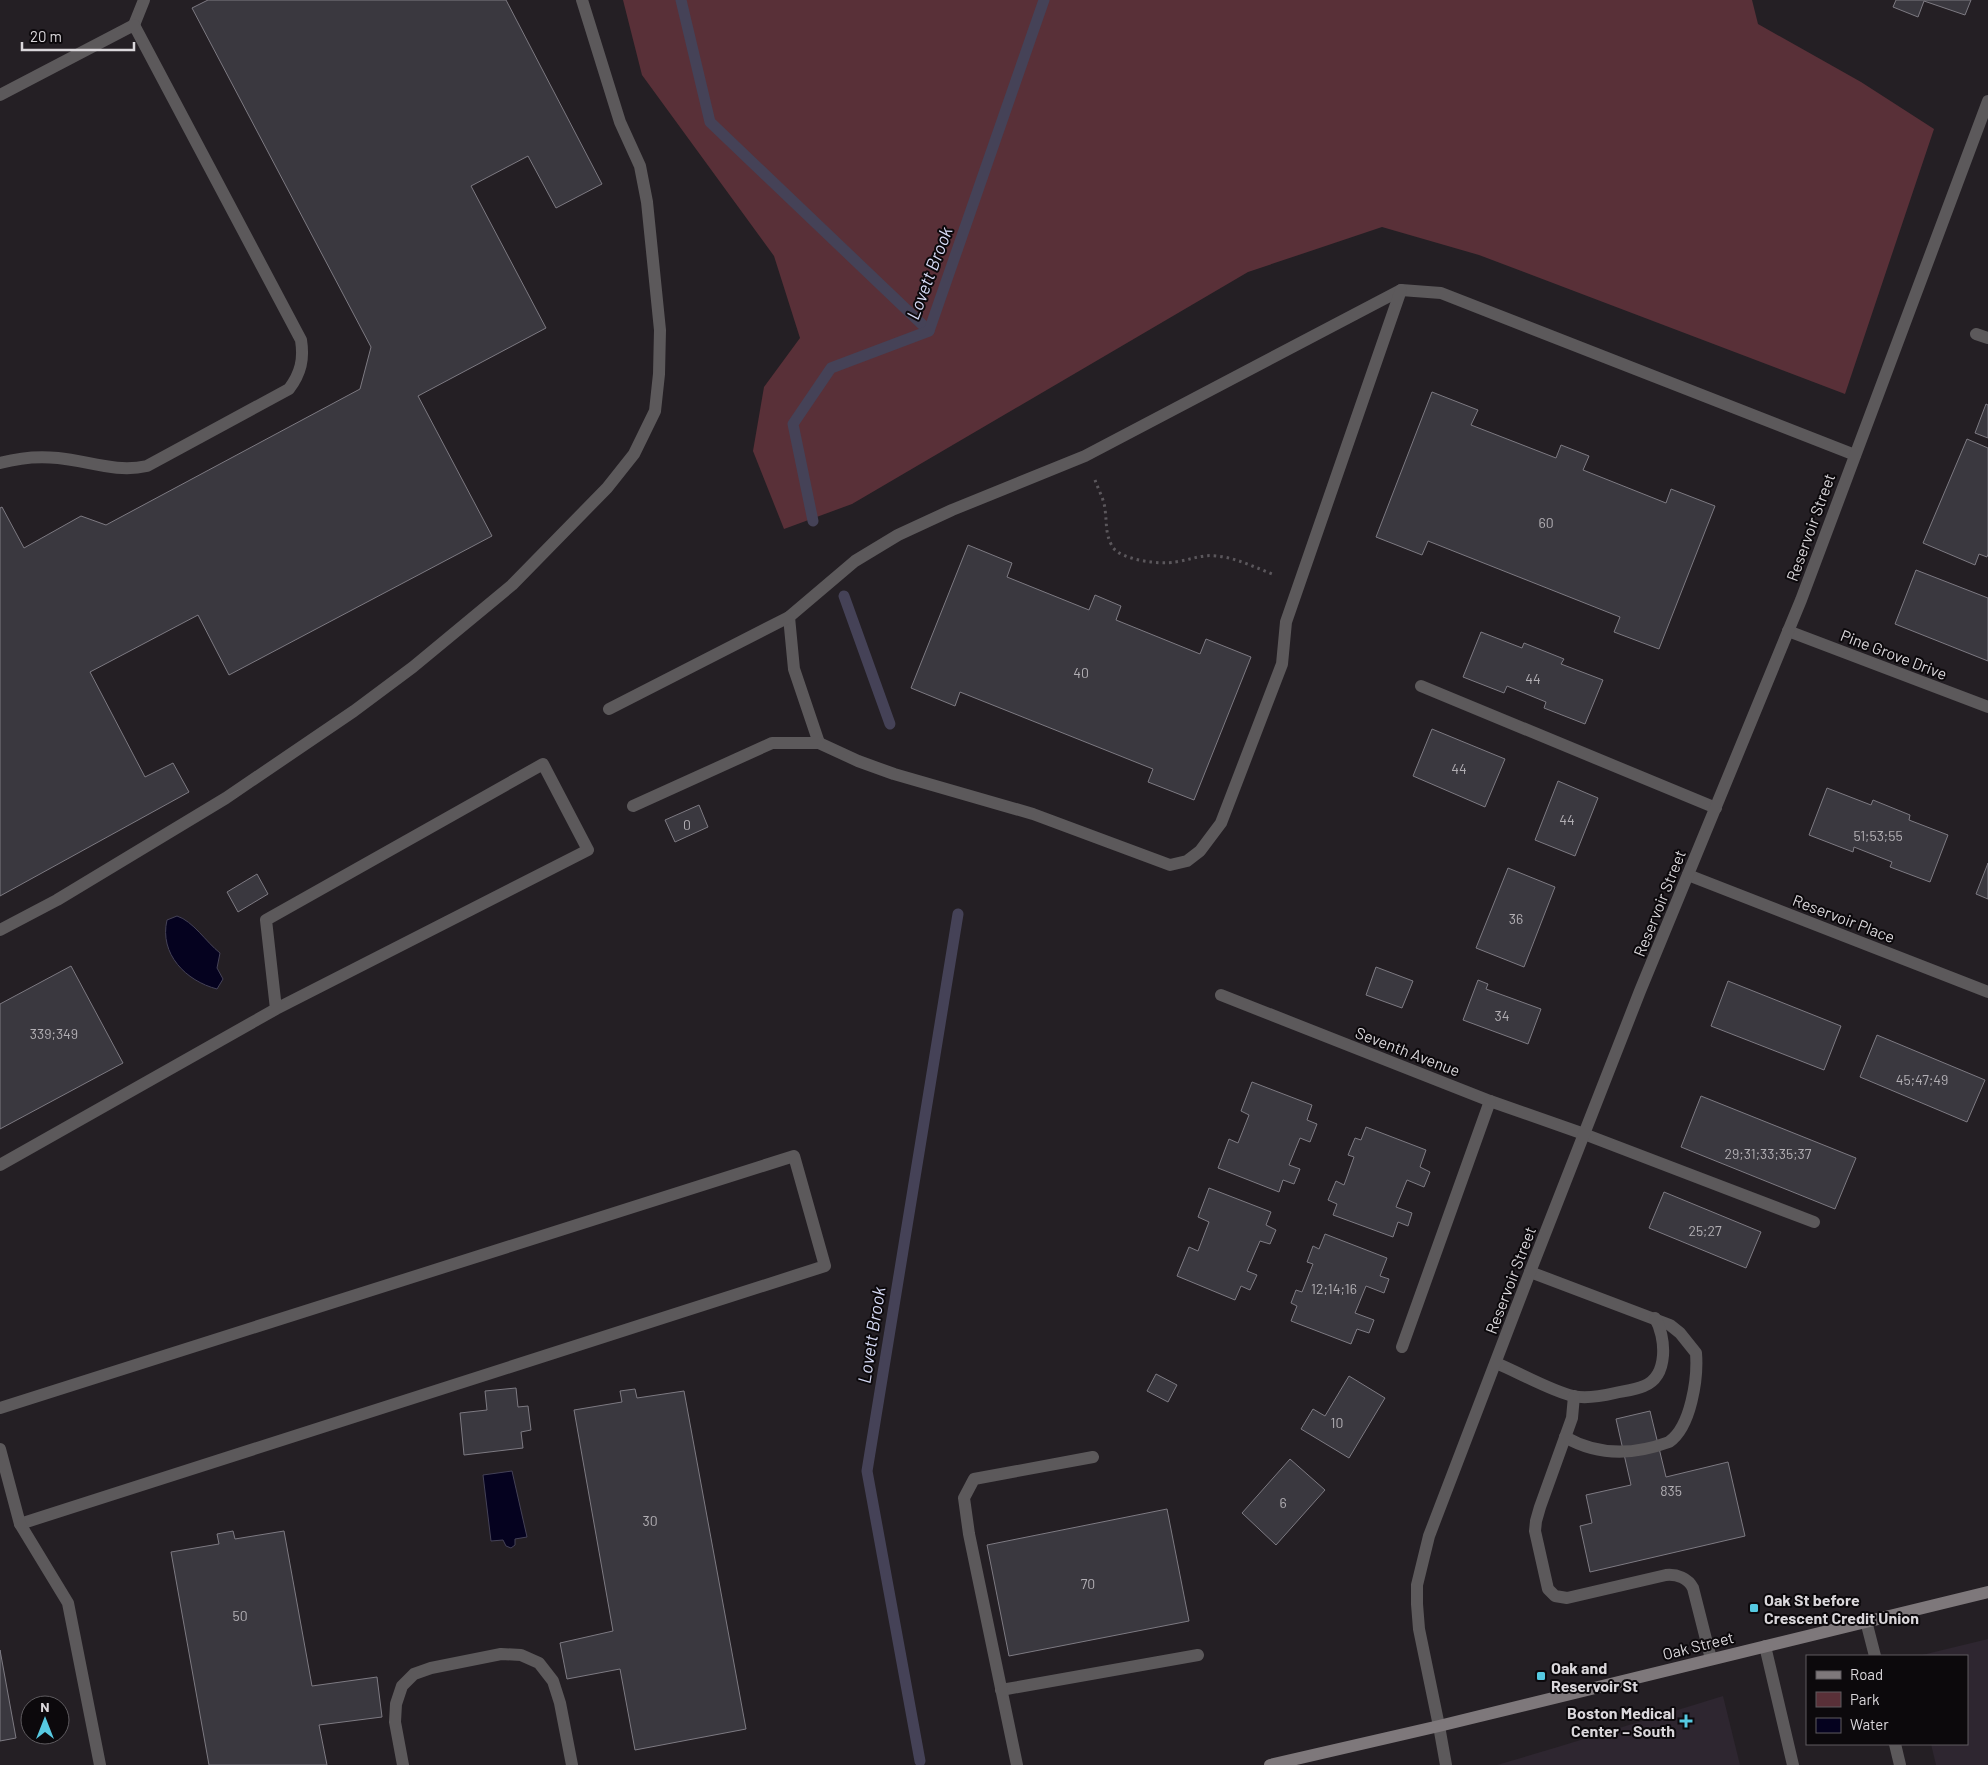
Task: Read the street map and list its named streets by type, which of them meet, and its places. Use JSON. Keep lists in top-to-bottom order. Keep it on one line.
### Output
{"streets":{"main road":["Oak Street"],"street":["Reservoir Street","Pine Grove Drive","Reservoir Place","Seventh Avenue"]},"crossings":[["Reservoir Street","Pine Grove Drive"],["Reservoir Street","Reservoir Place"],["Reservoir Street","Seventh Avenue"],["Reservoir Street","Oak Street"]],"water":["Lovett Brook"],"places":{"transit":["Oak St before Crescent Credit Union","Oak and Reservoir St"],"health":["Boston Medical Center – South"]},"house_numbers":["60","40","44","44","44","0","51;53;55","36","34","339;349","45;47;49","29;31;33;35;37","25;27","12;14;16","10","835","6","30","70","50"],"legend":["Road","Park","Water"],"scale_bar":"20 m","north":"top"}
